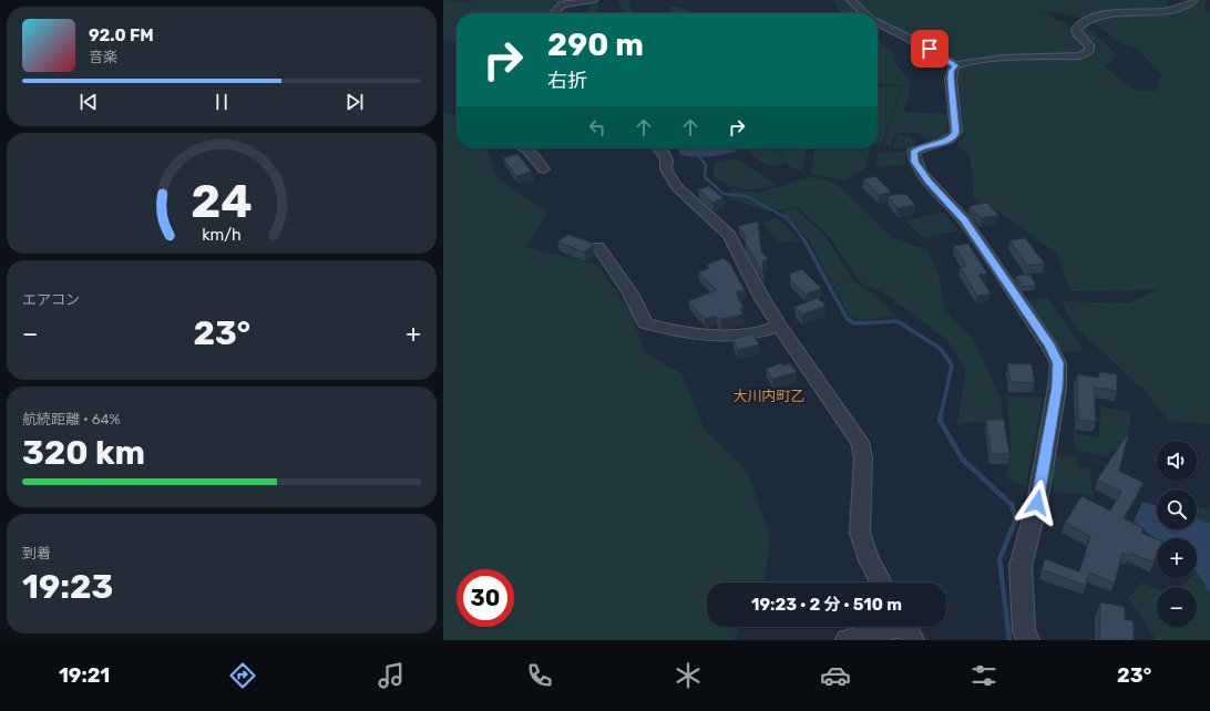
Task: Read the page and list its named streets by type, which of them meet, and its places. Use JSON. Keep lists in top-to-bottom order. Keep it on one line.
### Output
{"districts":["大川内町乙"],"page":{"turn":["290 m","右折"],"song":["92.0 FM","音楽"],"tile":["エアコン",["航続距離 · 64%","320 km"],["到着","19:23"]],"heat":["−","23°","+"],"map_buttons":["+","−"],"limit":"30","trip":"19:23 · 2 分 · 510 m","tabs":["19:21","23°"],"gauge":["24","km/h"]}}
